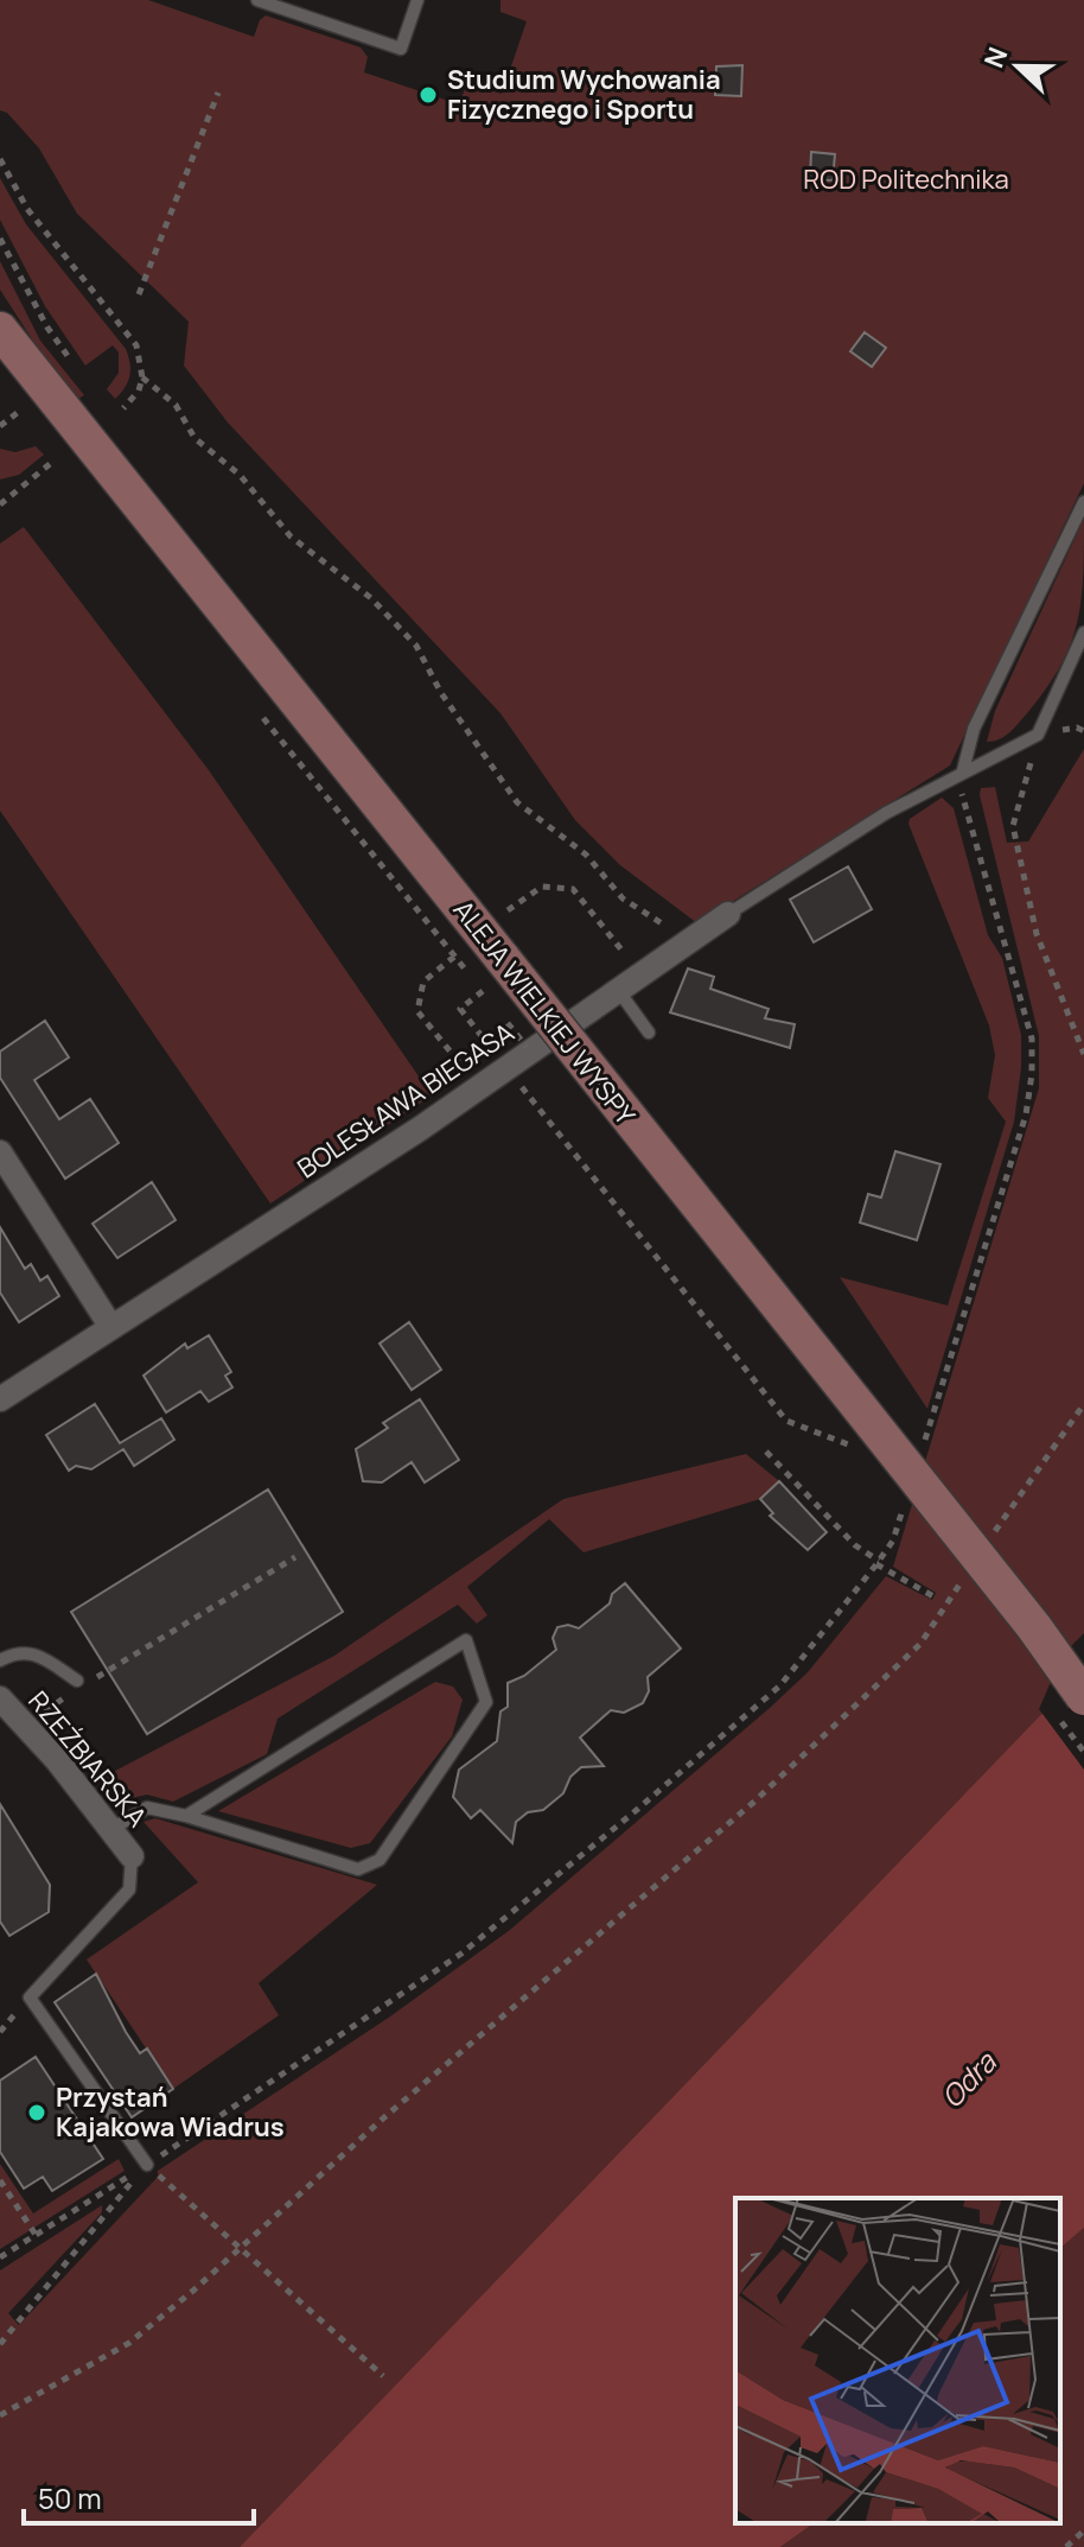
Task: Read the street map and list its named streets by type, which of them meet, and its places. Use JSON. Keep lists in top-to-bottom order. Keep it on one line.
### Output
{"streets":{"main road":["ALEJA WIELKIEJ WYSPY"],"street":["BOLESŁAWA BIEGASA","RZEŹBIARSKA"]},"water":["Odra"],"parks":["ROD Politechnika"],"places":["Studium Wychowania Fizycznego i Sportu","Przystań Kajakowa Wiadrus"],"scale_bar":"50 m","north":"left"}
